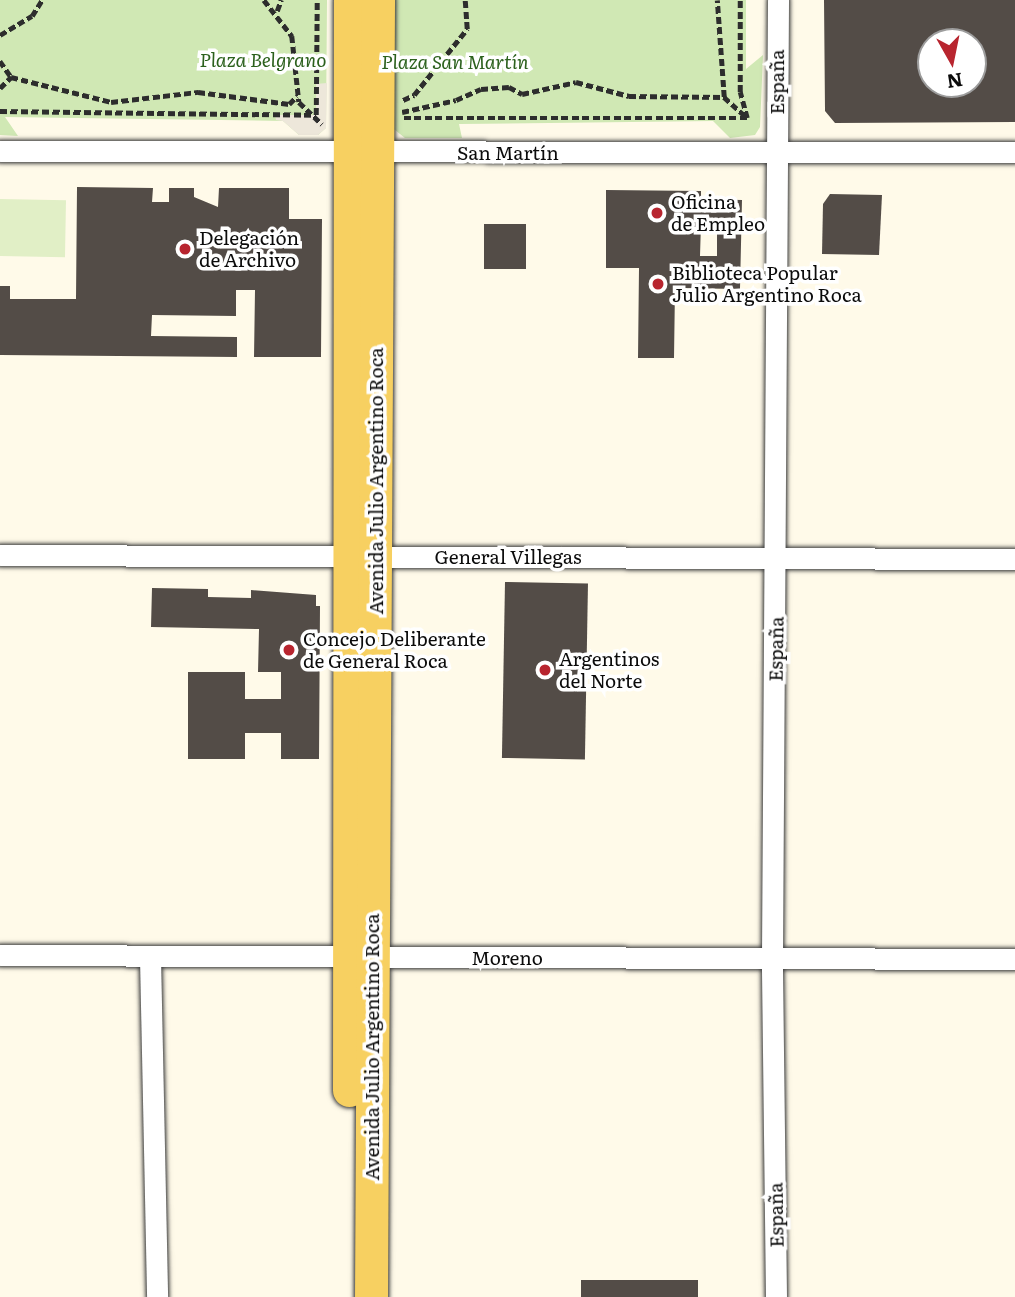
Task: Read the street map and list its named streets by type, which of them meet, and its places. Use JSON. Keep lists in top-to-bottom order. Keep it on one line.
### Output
{"streets":{"main road":["Avenida Julio Argentino Roca"],"street":["España","San Martín","General Villegas","Moreno"]},"crossings":[["España","San Martín"],["España","General Villegas"],["España","Moreno"],["San Martín","Avenida Julio Argentino Roca"],["Avenida Julio Argentino Roca","General Villegas"],["Avenida Julio Argentino Roca","Moreno"]],"parks":["Plaza Belgrano","Plaza San Martín"],"places":["Oficina de Empleo","Delegación de Archivo","Biblioteca Popular Julio Argentino Roca","Concejo Deliberante de General Roca","Argentinos del Norte"],"north":"bottom"}
